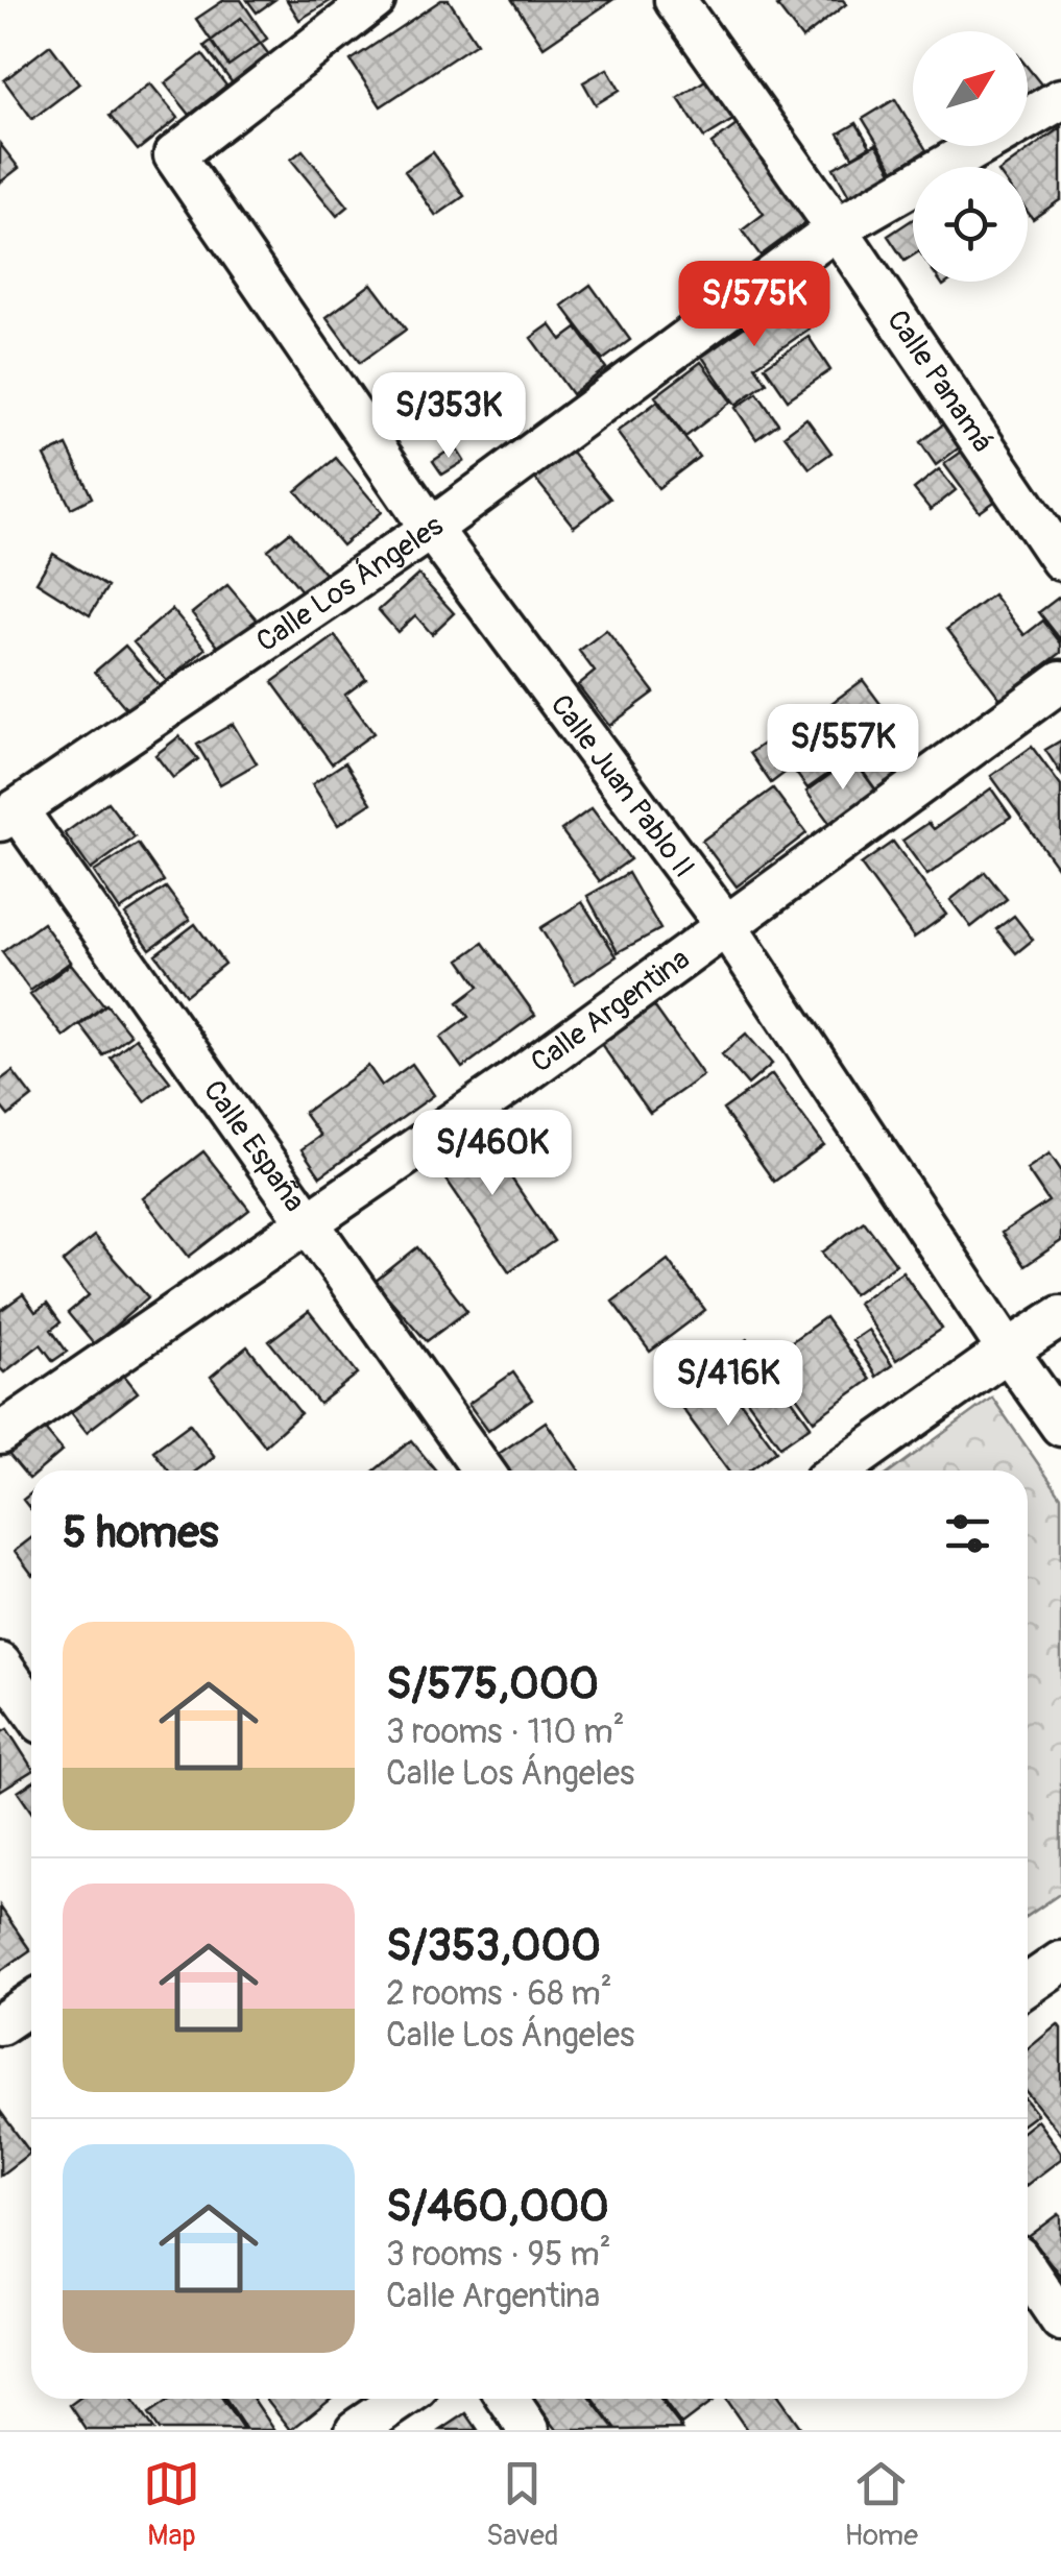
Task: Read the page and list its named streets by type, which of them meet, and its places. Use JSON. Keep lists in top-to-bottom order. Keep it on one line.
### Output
{"streets":{"street":["Calle Panamá","Calle Los Ángeles","Calle Juan Pablo II","Calle Argentina","Calle España"]},"crossings":[["Calle Panamá","Calle Los Ángeles"],["Calle Los Ángeles","Calle Juan Pablo II"],["Calle Los Ángeles","Calle España"],["Calle Juan Pablo II","Calle Argentina"],["Calle Argentina","Calle España"]],"north":"top right","page":{"price":["S/575K","S/353K","S/557K","S/460K","S/416K"],"heading":"5 homes","list":[{"name":"S/575,000","note":"3 rooms · 110 m² · Calle Los Ángeles"},{"name":"S/353,000","note":"2 rooms · 68 m² · Calle Los Ángeles"},{"name":"S/460,000","note":"3 rooms · 95 m² · Calle Argentina"}],"tabs":["Map","Saved","Home"]}}
